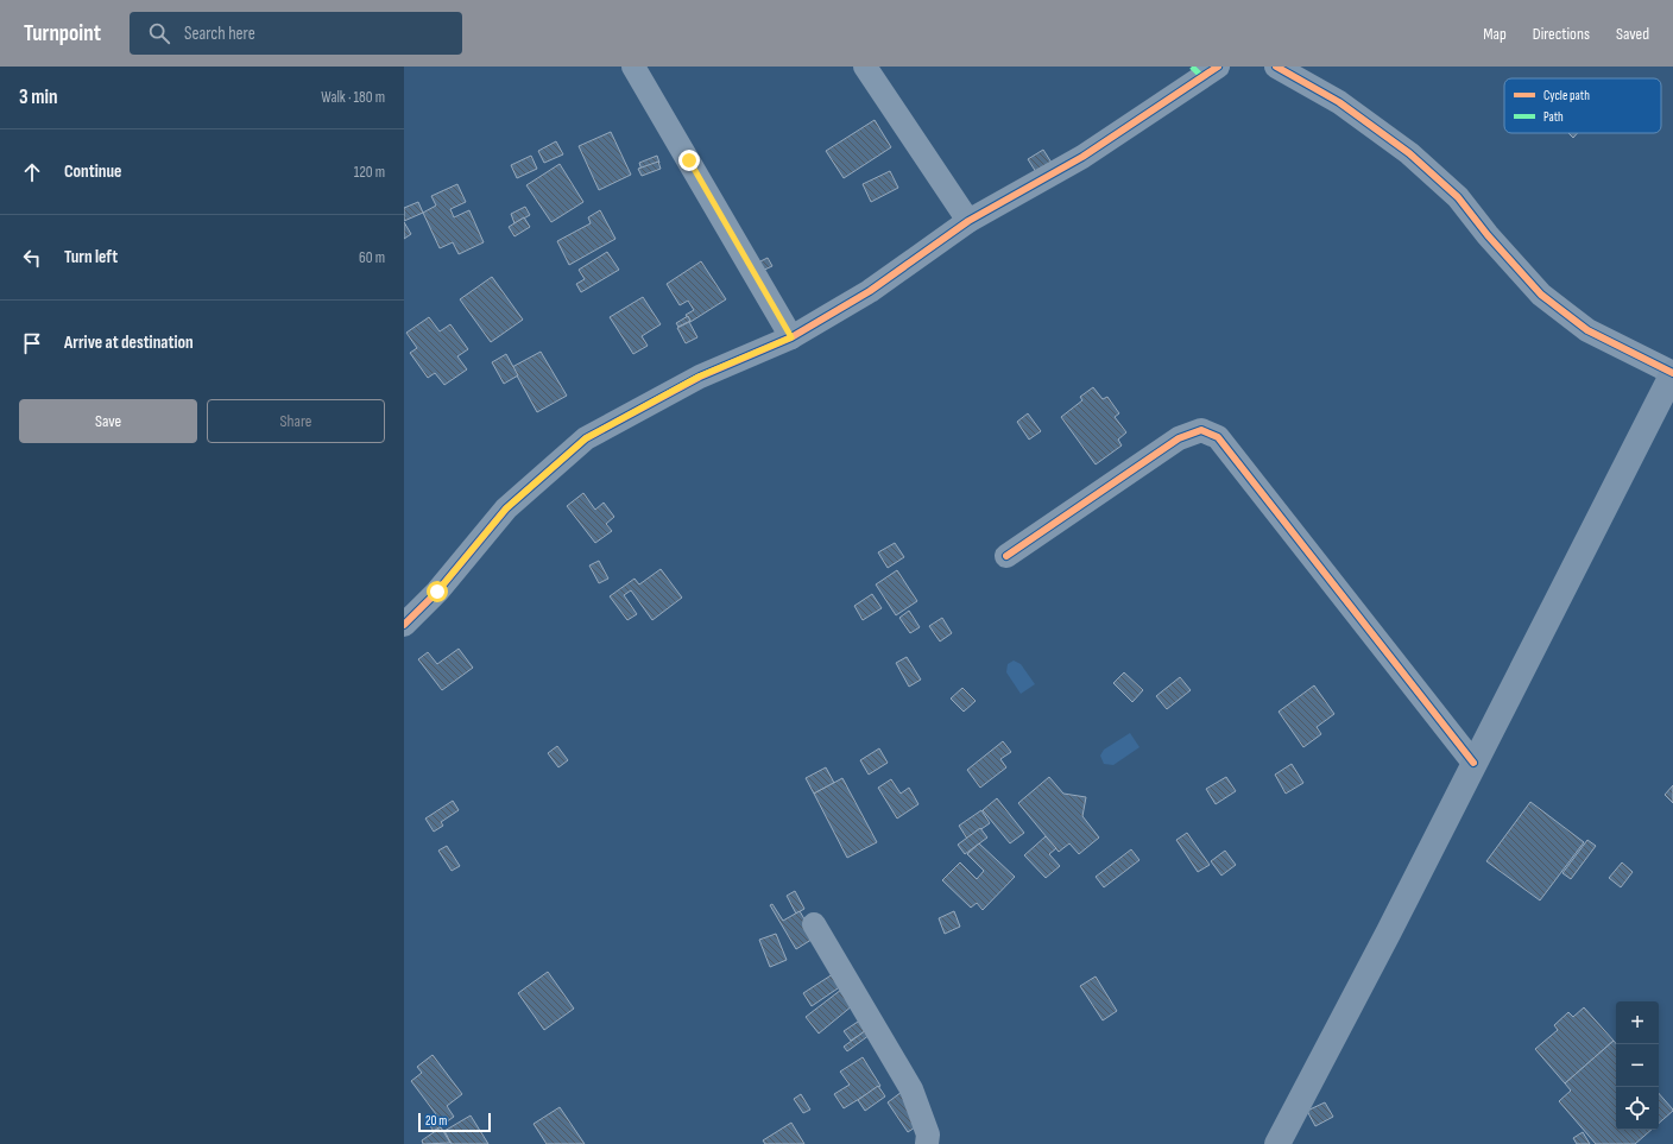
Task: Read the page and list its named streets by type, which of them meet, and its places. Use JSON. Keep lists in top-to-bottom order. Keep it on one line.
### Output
{"legend":["Cycle path","Path"],"scale_bar":"20 m","page":{"header":"Turnpoint","search":"Search here","nav":["Map","Directions","Saved"],"heading":["3 min","Walk · 180 m"],"list":[["Continue","120 m"],["Turn left","60 m"],"Arrive at destination"],"buttons":["Save","Share"],"map_buttons":["+","−"],"scale":"20 m"}}
